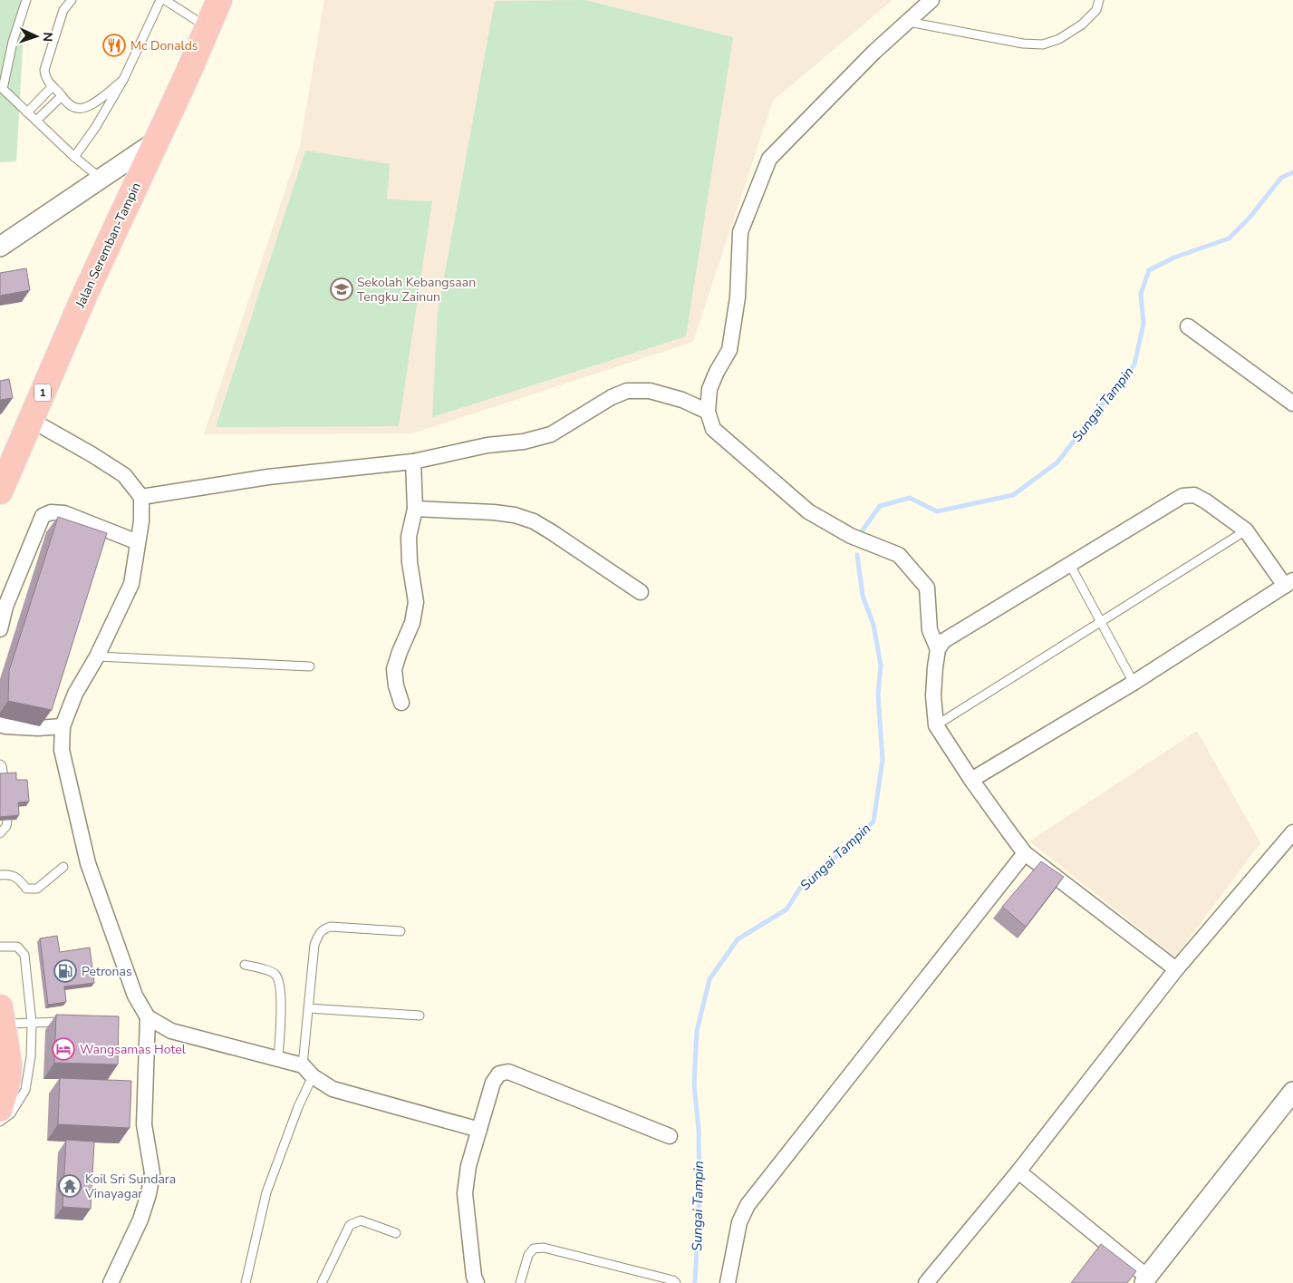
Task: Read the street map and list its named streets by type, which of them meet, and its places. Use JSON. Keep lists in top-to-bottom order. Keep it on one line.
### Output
{"streets":{"highway":["Jalan Seremban-Tampin","1"]},"water":["Sungai Tampin"],"places":{"restaurant":["Mc Donalds"],"school or university":["Sekolah Kebangsaan Tengku Zainun"],"fuel station":["Petronas"],"hotel":["Wangsamas Hotel"],"temple":["Koil Sri Sundara Vinayagar"]},"north":"right"}
